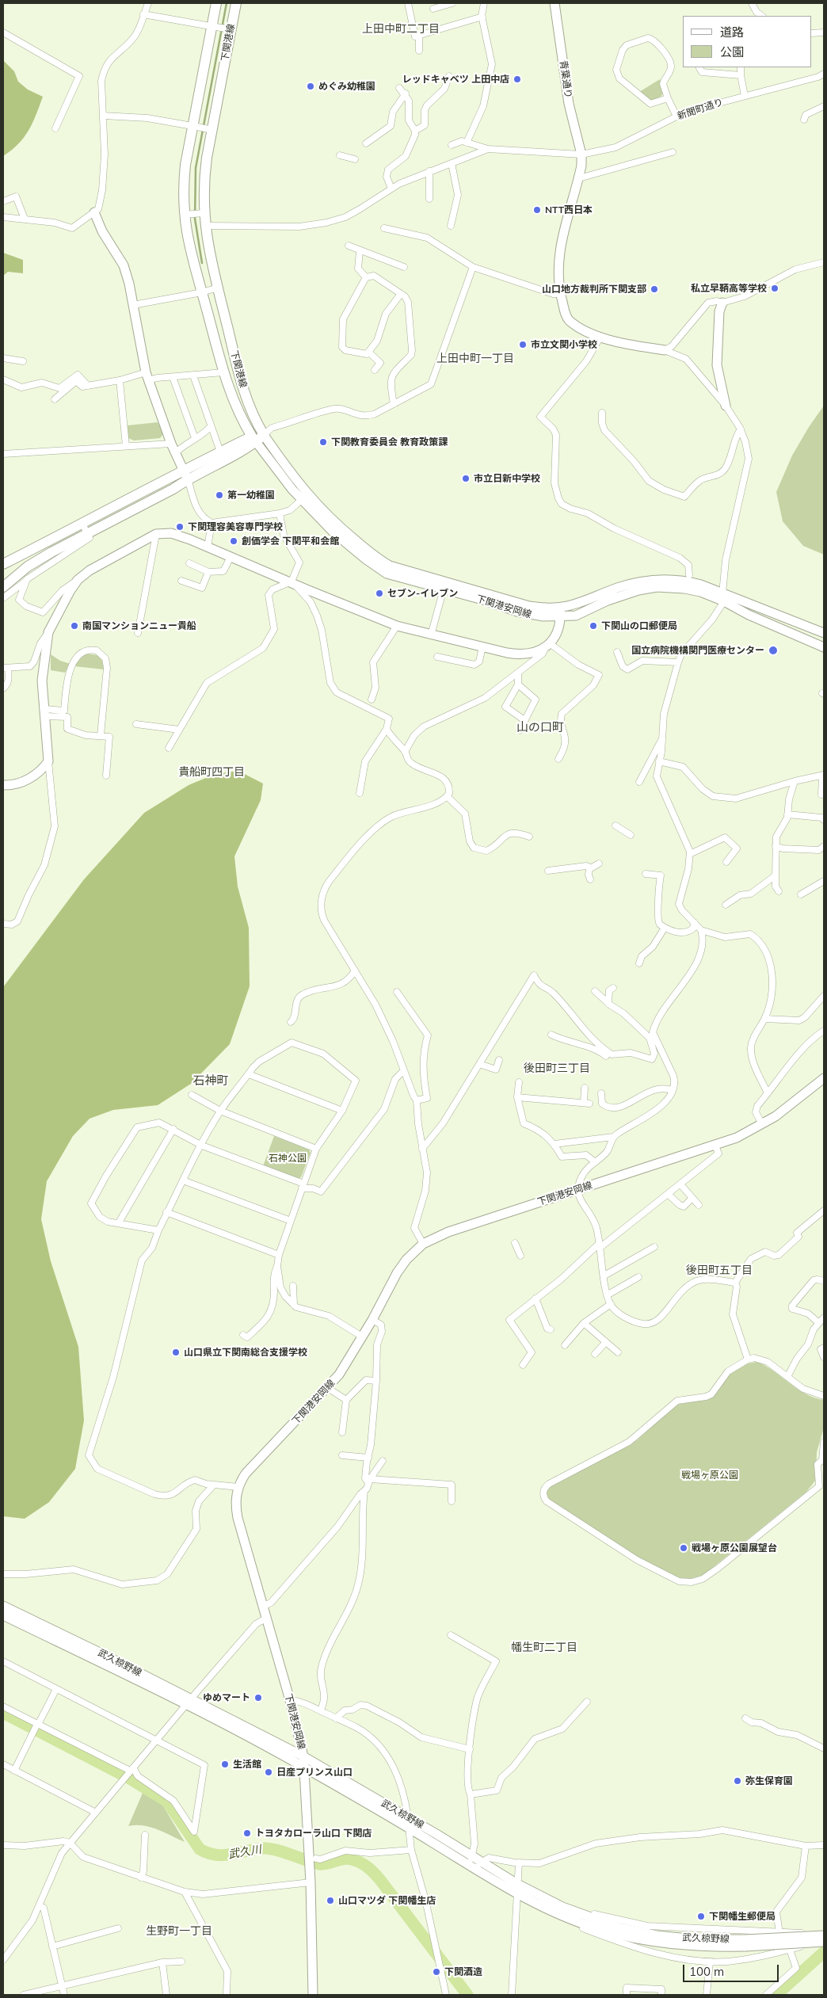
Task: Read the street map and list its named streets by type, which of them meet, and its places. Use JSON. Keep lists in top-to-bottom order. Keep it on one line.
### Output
{"streets":{"main road":["下関港線","青葉通り","下関港安岡線","武久椋野線"],"street":["新聞町通り"]},"crossings":[["下関港線","下関港安岡線"],["青葉通り","新聞町通り"],["下関港安岡線","武久椋野線"]],"districts":["上田中町二丁目","上田中町一丁目","山の口町","貴船町四丁目","後田町三丁目","石神町","後田町五丁目","幡生町二丁目","生野町一丁目"],"water":["武久川"],"parks":["石神公園","戦場ヶ原公園"],"places":["レッドキャベツ 上田中店","めぐみ幼稚園","NTT西日本","私立早鞆高等学校","山口地方裁判所下関支部","市立文関小学校","下関教育委員会 教育政策課","市立日新中学校","第一幼稚園","下関理容美容専門学校","創価学会 下関平和会館","セブン-イレブン","南国マンションニュー貴船","下関山の口郵便局","国立病院機構関門医療センター","山口県立下関南総合支援学校","戦場ヶ原公園展望台","ゆめマート","生活館","日産プリンス山口","弥生保育園","トヨタカローラ山口 下関店","山口マツダ 下関幡生店","下関幡生郵便局","下関酒造"],"legend":["道路","公園"],"scale_bar":"100 m"}
